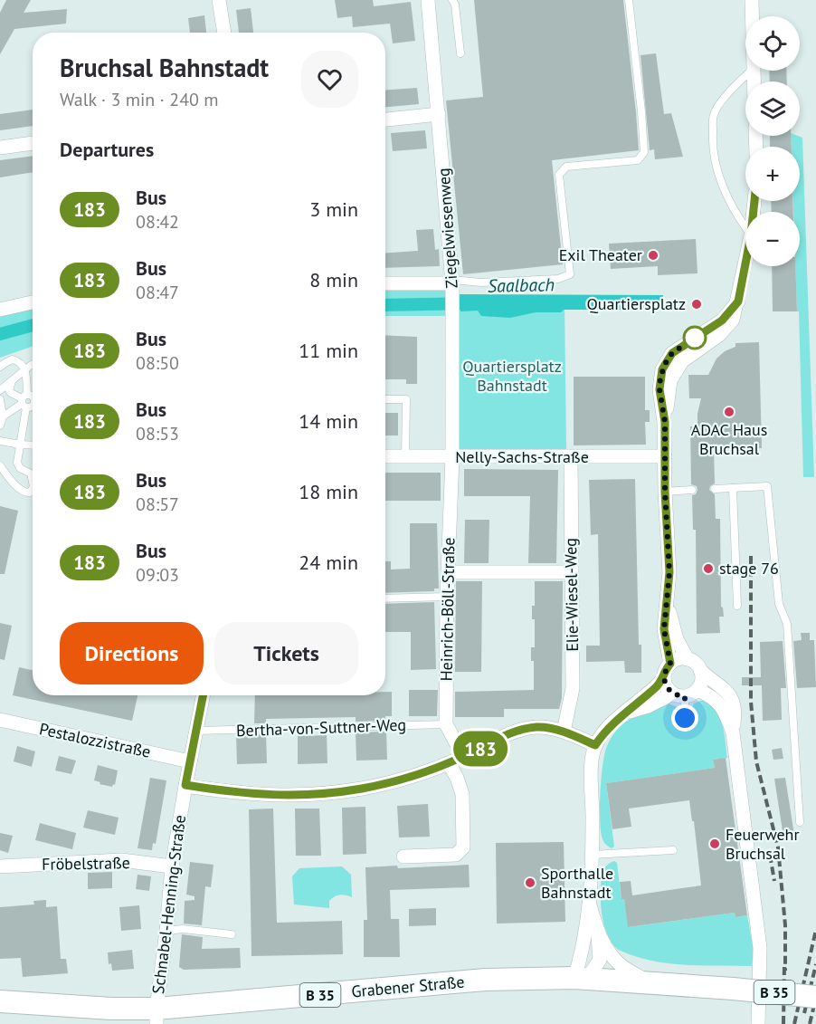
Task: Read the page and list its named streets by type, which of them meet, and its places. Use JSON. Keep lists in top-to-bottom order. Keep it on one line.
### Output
{"streets":{"main road":["Grabener Straße","B 35"],"street":["Ziegelwiesenweg","Nelly-Sachs-Straße","Elie-Wiesel-Weg","Heinrich-Böll-Straße","Pestalozzistraße","Fröbelstraße","Schnabel-Henning-Straße"],"lane":["Bertha-von-Suttner-Weg"]},"crossings":[["Ziegelwiesenweg","Nelly-Sachs-Straße"],["Ziegelwiesenweg","Heinrich-Böll-Straße"],["Nelly-Sachs-Straße","Elie-Wiesel-Weg"],["Nelly-Sachs-Straße","Heinrich-Böll-Straße"],["Heinrich-Böll-Straße","Bertha-von-Suttner-Weg"],["Bertha-von-Suttner-Weg","Schnabel-Henning-Straße"],["Pestalozzistraße","Schnabel-Henning-Straße"],["Fröbelstraße","Schnabel-Henning-Straße"],["Schnabel-Henning-Straße","Grabener Straße"]],"water":["Saalbach"],"parks":["Quartiersplatz Bahnstadt"],"places":["Exil Theater","Quartiersplatz","ADAC Haus Bruchsal","stage 76","Feuerwehr Bruchsal","Sporthalle Bahnstadt"],"lines":["bus line 183"],"page":{"on_map":"183","map_buttons":["+","−"],"heading":[["Bruchsal Bahnstadt","Walk · 3 min · 240 m"],"Departures"],"list":[{"mark":"183","name":"Bus","note":"08:42","value":"3 min"},{"mark":"183","name":"Bus","note":"08:47","value":"8 min"},{"mark":"183","name":"Bus","note":"08:50","value":"11 min"},{"mark":"183","name":"Bus","note":"08:53","value":"14 min"},{"mark":"183","name":"Bus","note":"08:57","value":"18 min"},{"mark":"183","name":"Bus","note":"09:03","value":"24 min"}],"buttons":["Directions","Tickets"]}}
